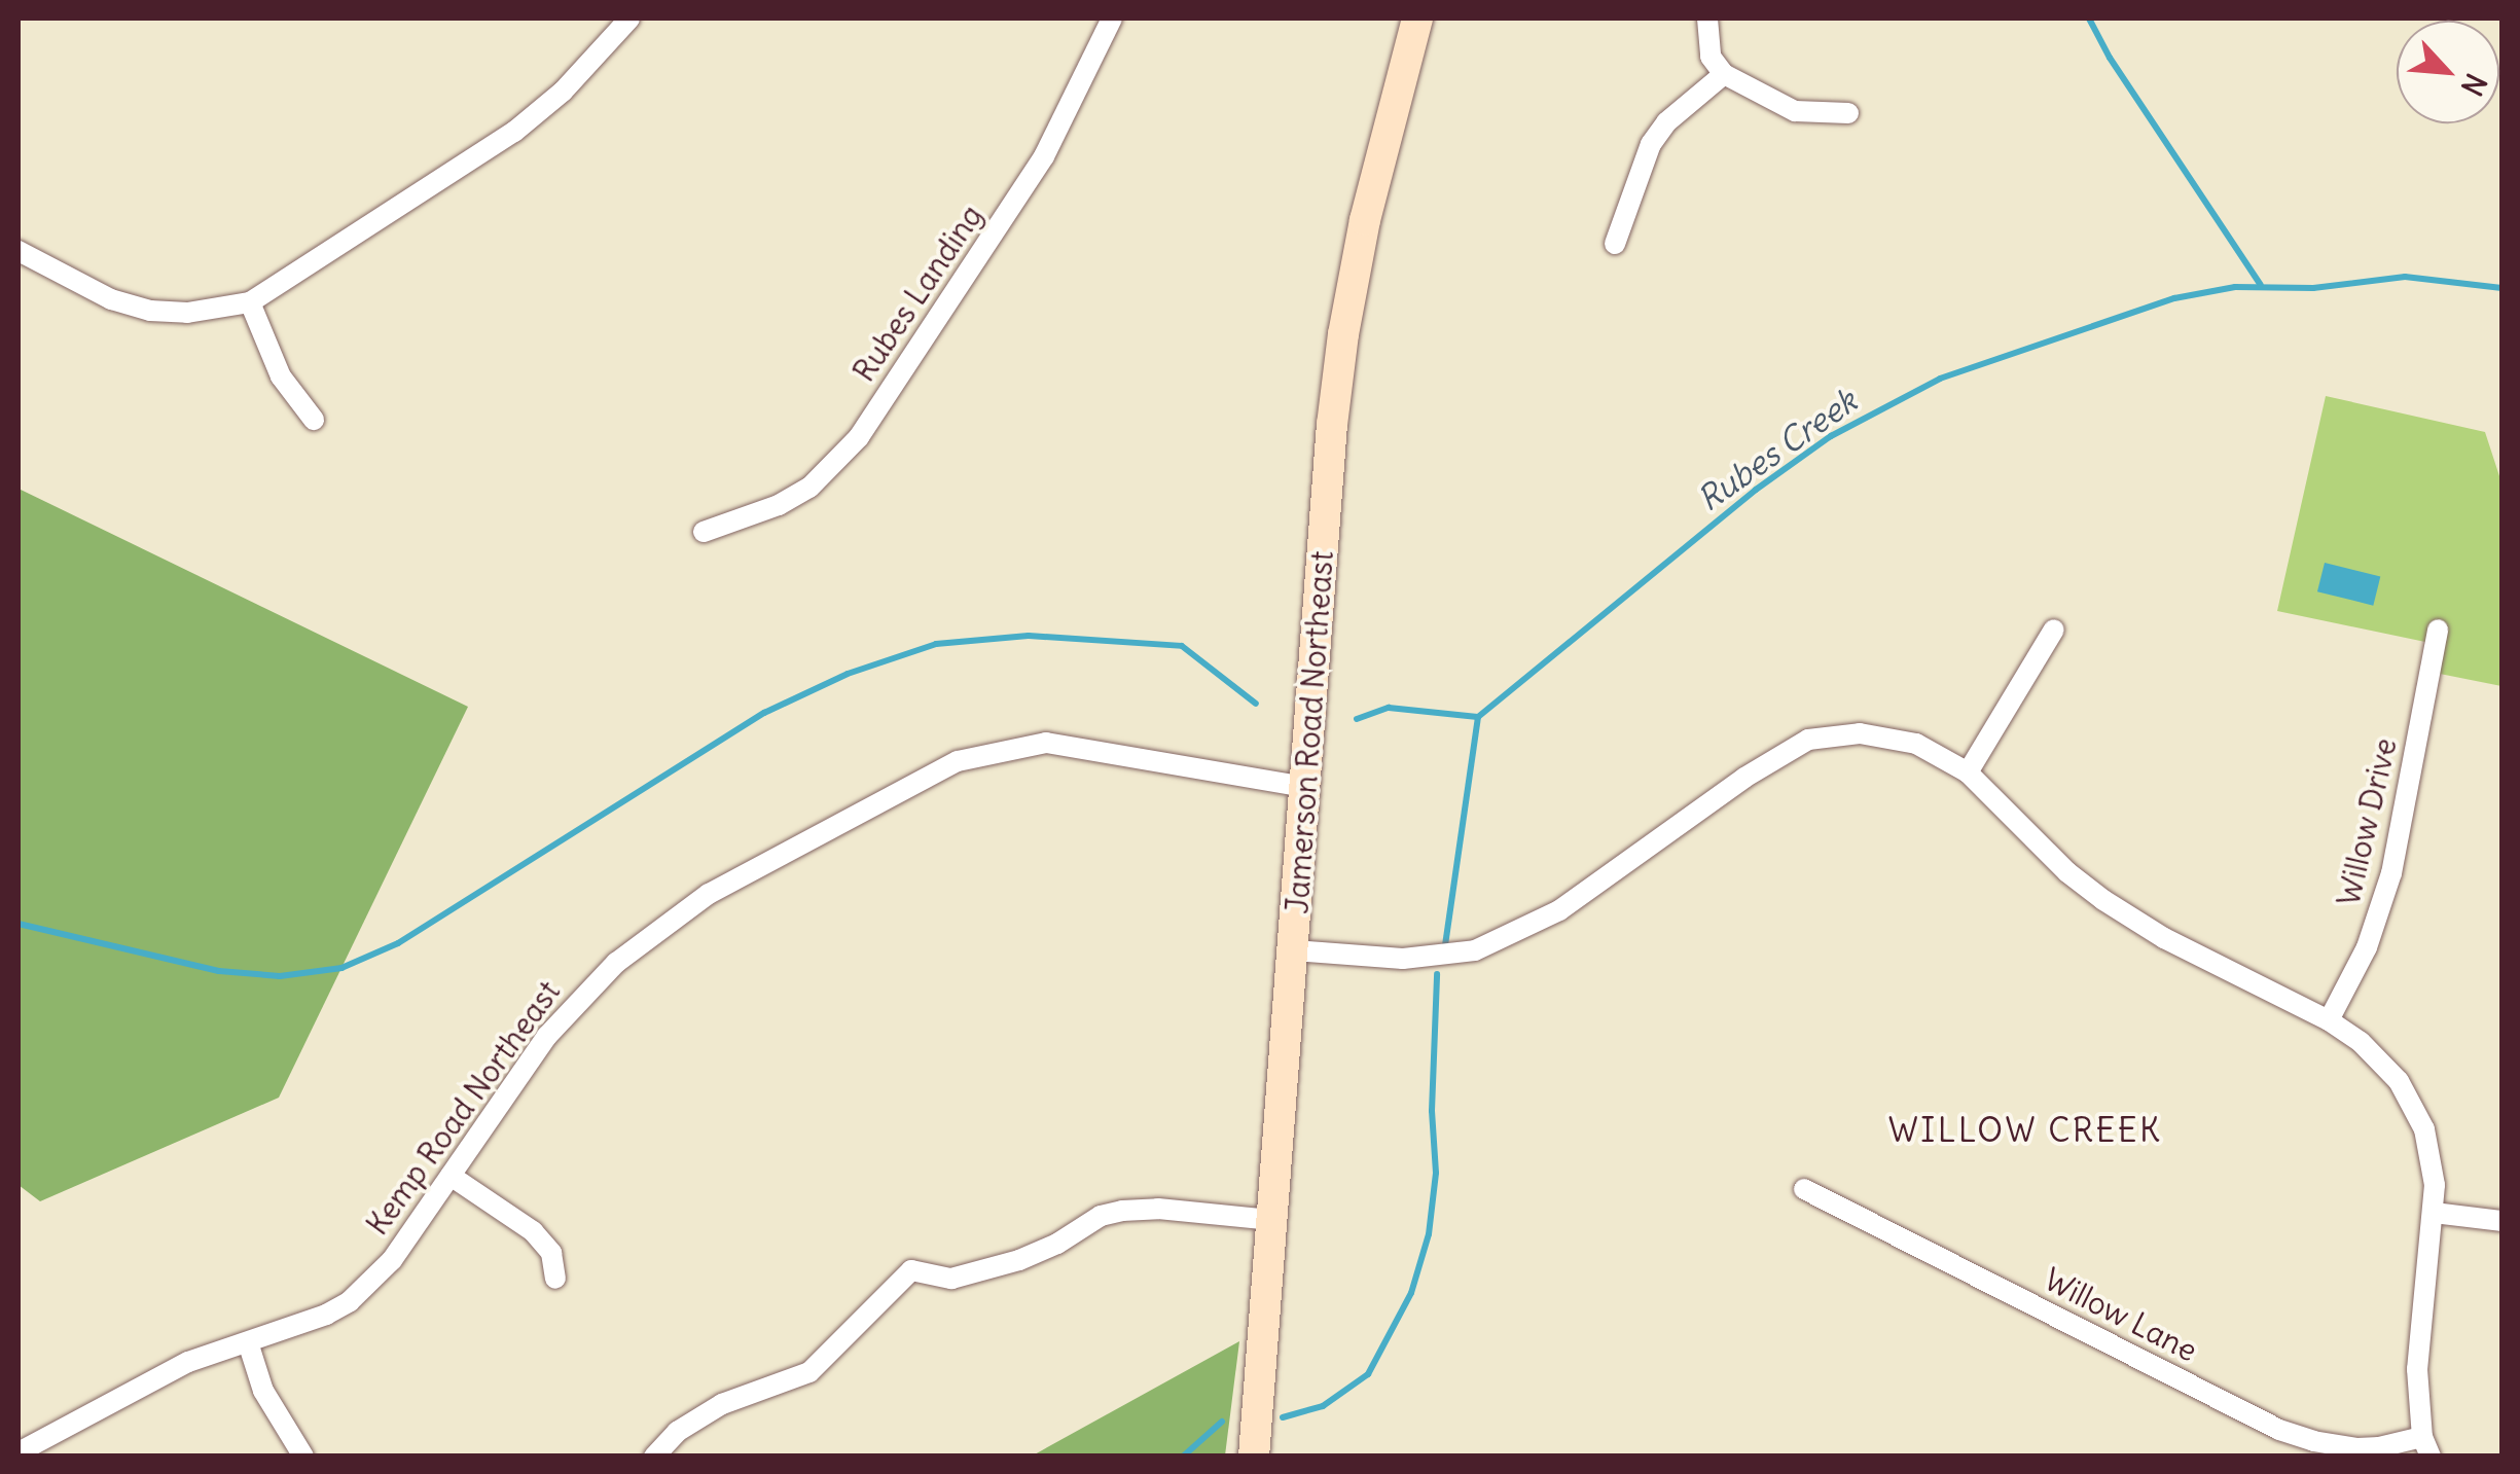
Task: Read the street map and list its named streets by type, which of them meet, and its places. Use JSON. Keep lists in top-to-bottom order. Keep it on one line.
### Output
{"streets":{"street":["Rubes Landing","Jamerson Road Northeast","Willow Drive","Kemp Road Northeast","Willow Lane"]},"crossings":[["Jamerson Road Northeast","Kemp Road Northeast"]],"districts":["WILLOW CREEK"],"water":["Rubes Creek"],"north":"bottom right"}
